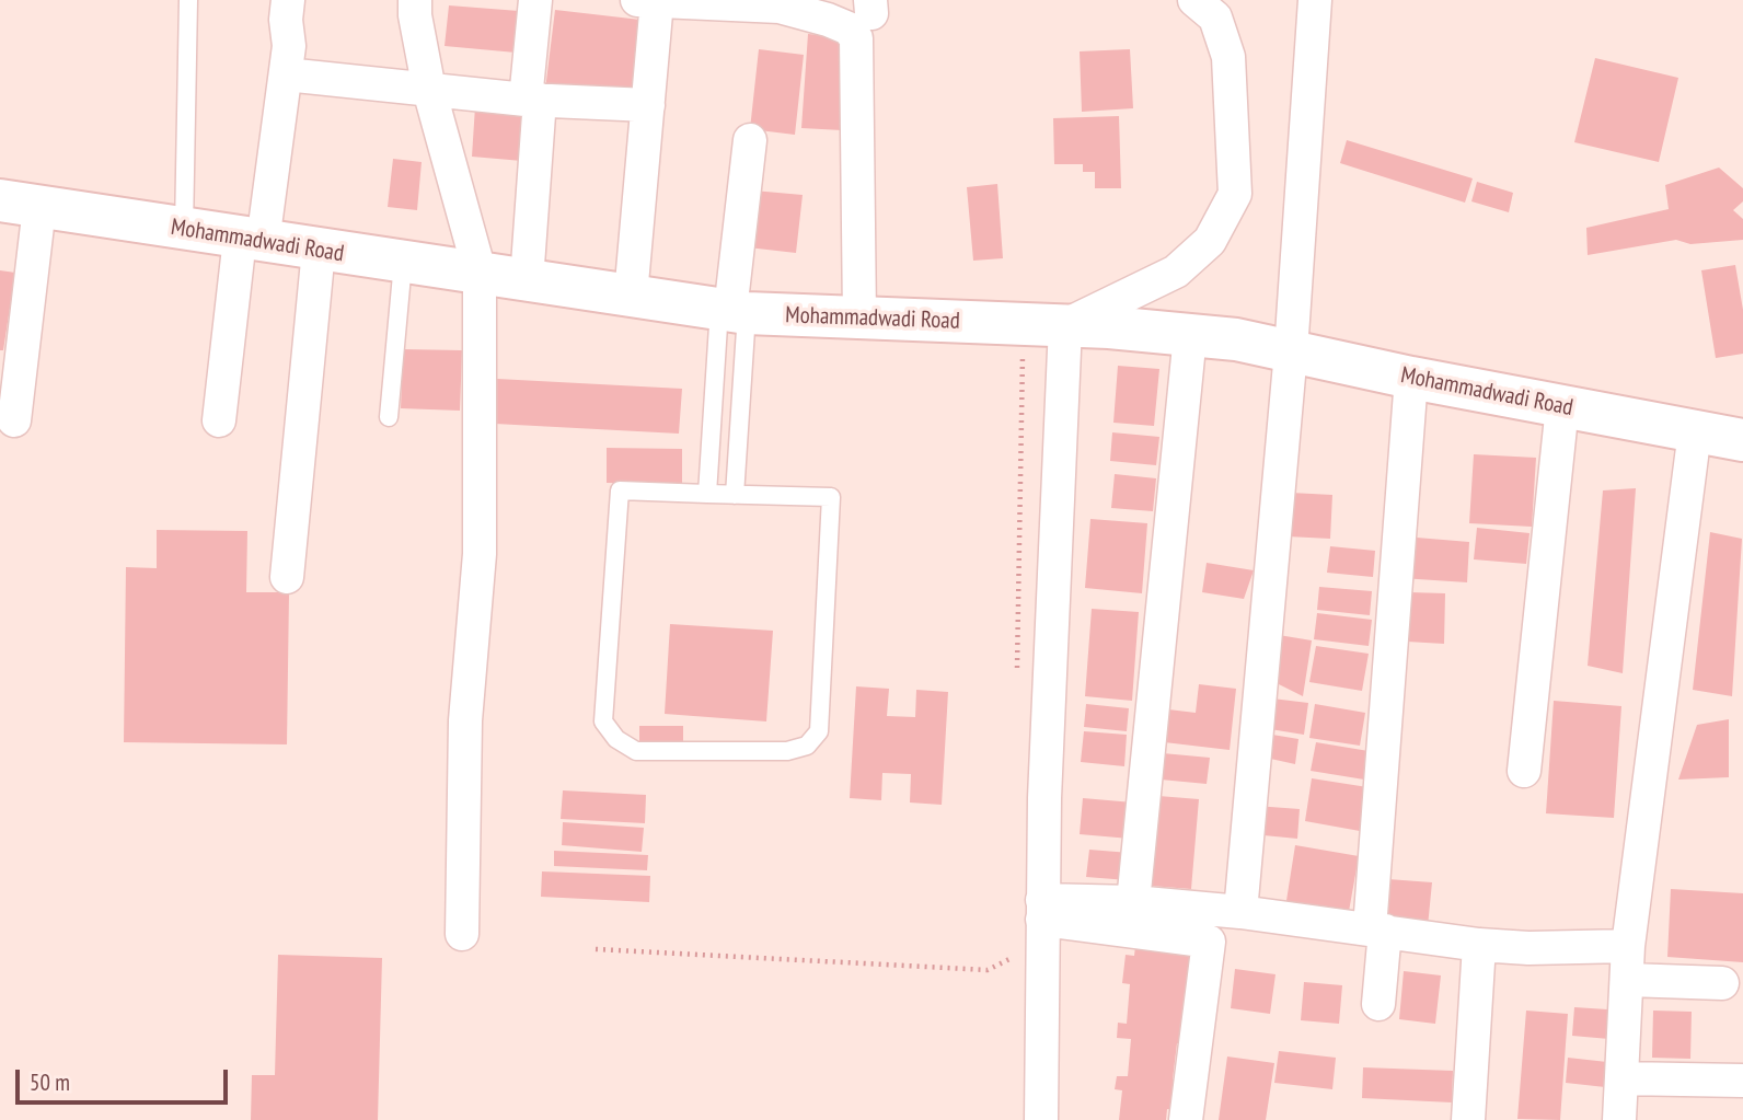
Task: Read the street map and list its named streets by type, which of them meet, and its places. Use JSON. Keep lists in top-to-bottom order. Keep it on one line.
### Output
{"streets":{"main road":["Mohammadwadi Road"]},"scale_bar":"50 m"}
